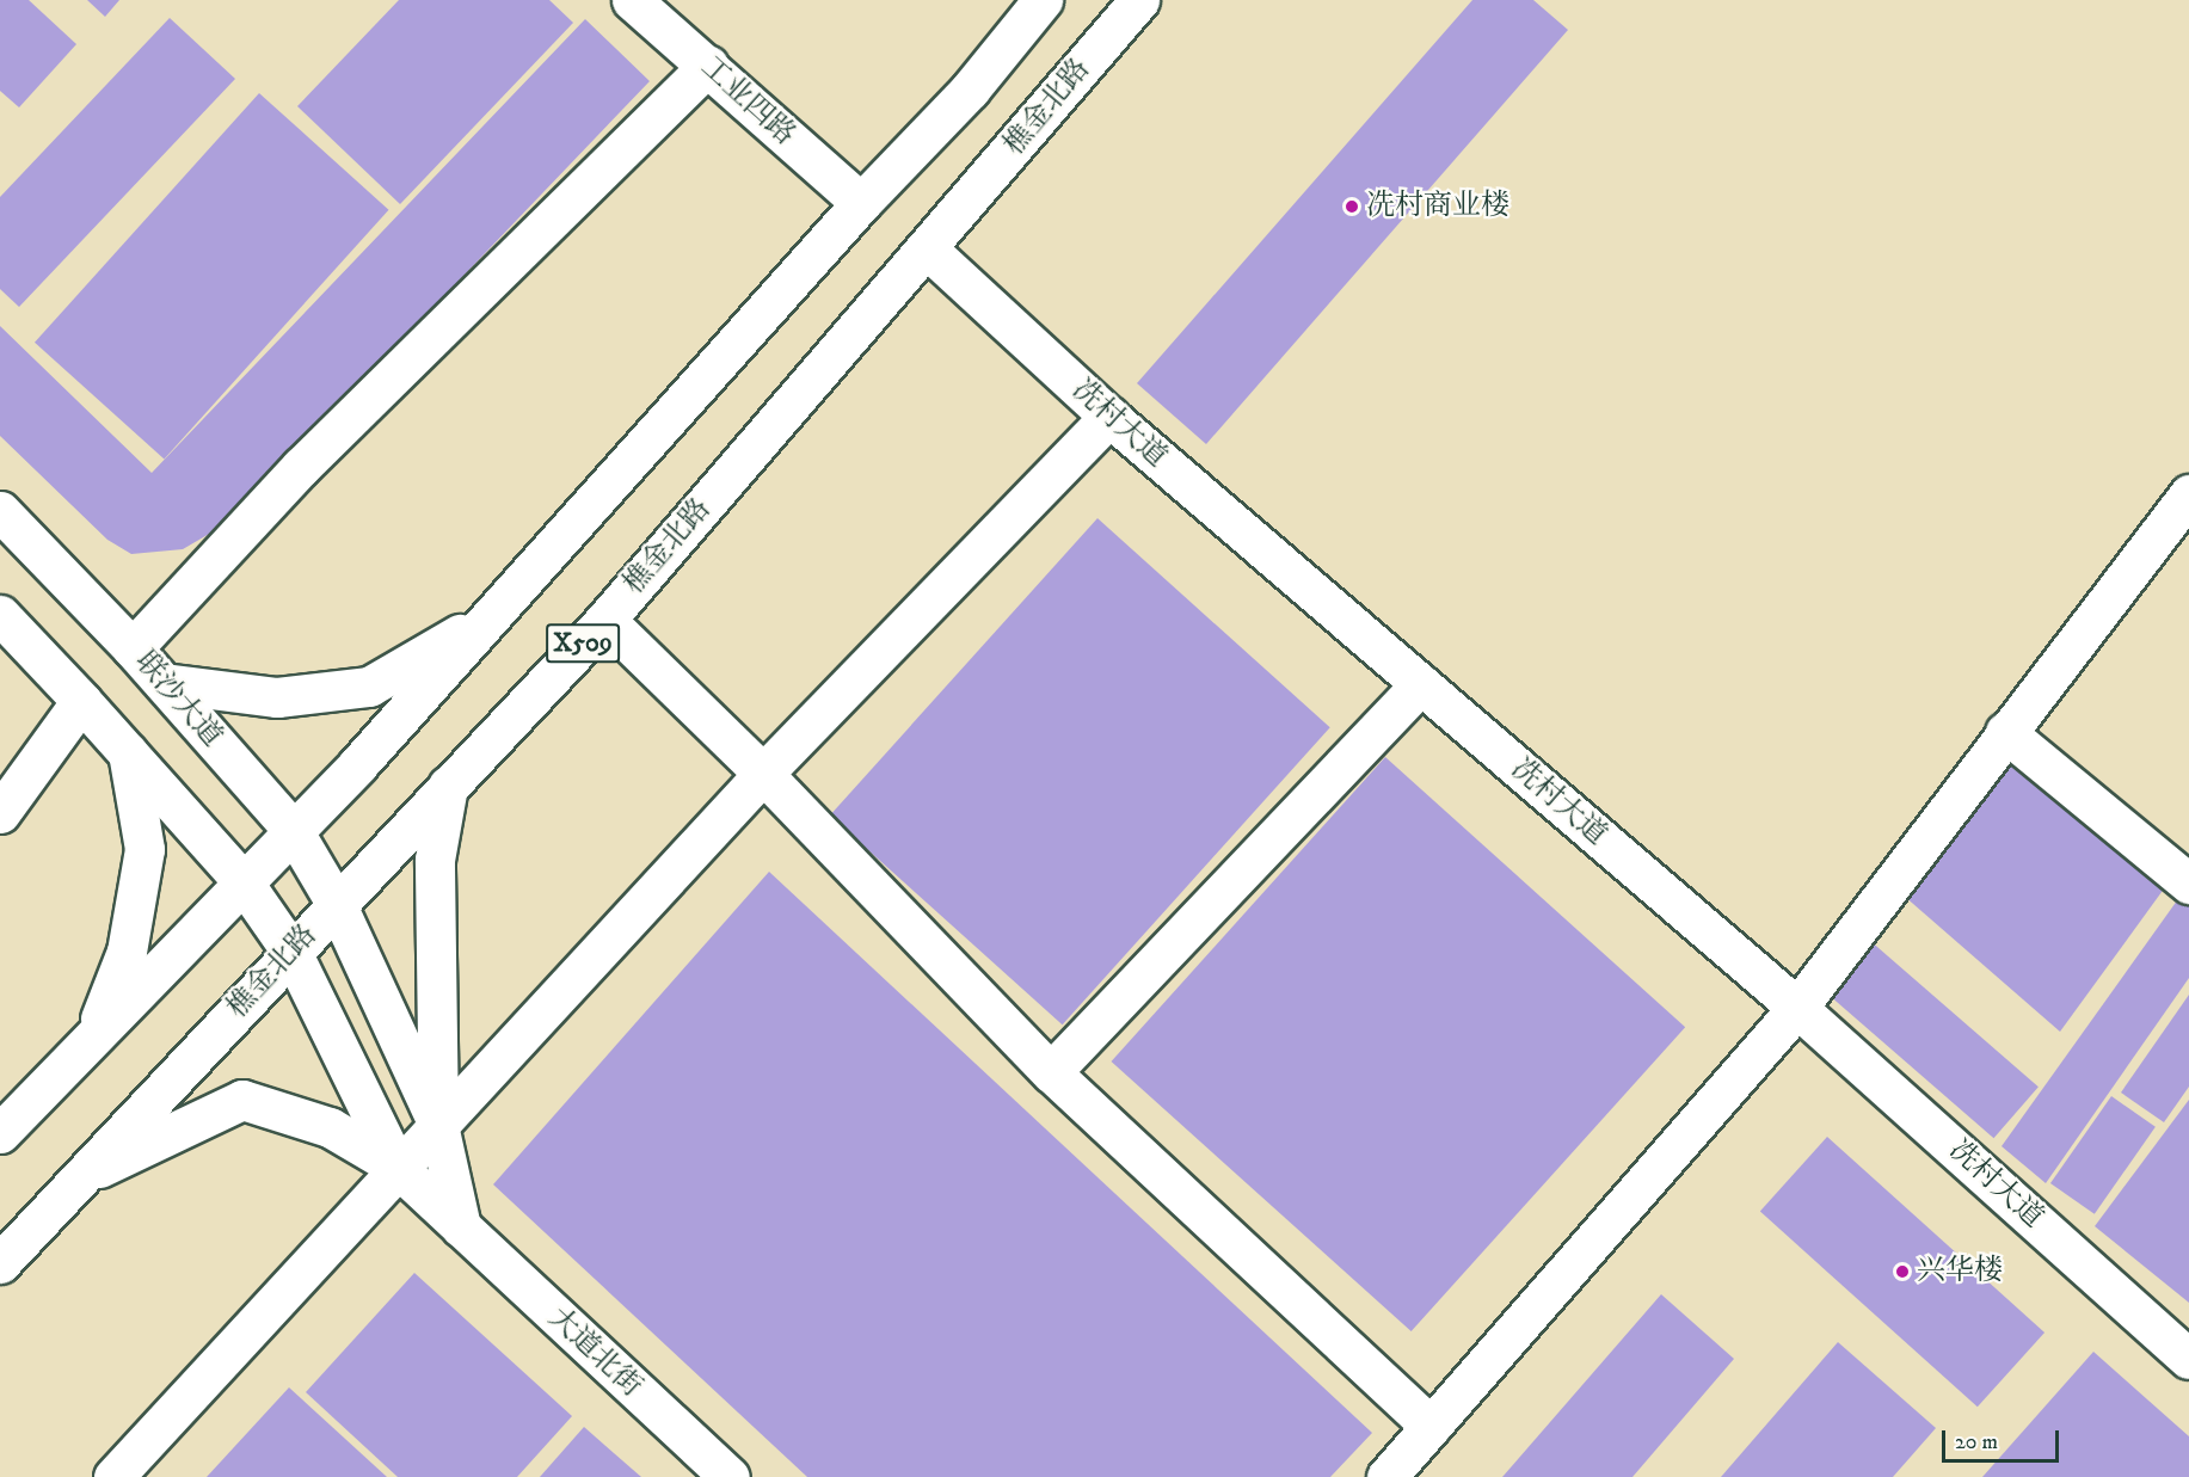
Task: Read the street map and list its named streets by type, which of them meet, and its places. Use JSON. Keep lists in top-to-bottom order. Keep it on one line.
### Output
{"streets":{"street":["工业四路","樵金北路","冼村大道","X509","联沙大道","大道北街"]},"crossings":[["樵金北路","冼村大道"],["樵金北路","联沙大道"],["樵金北路","大道北街"]],"places":["冼村商业楼","兴华楼"],"scale_bar":"20 m"}
